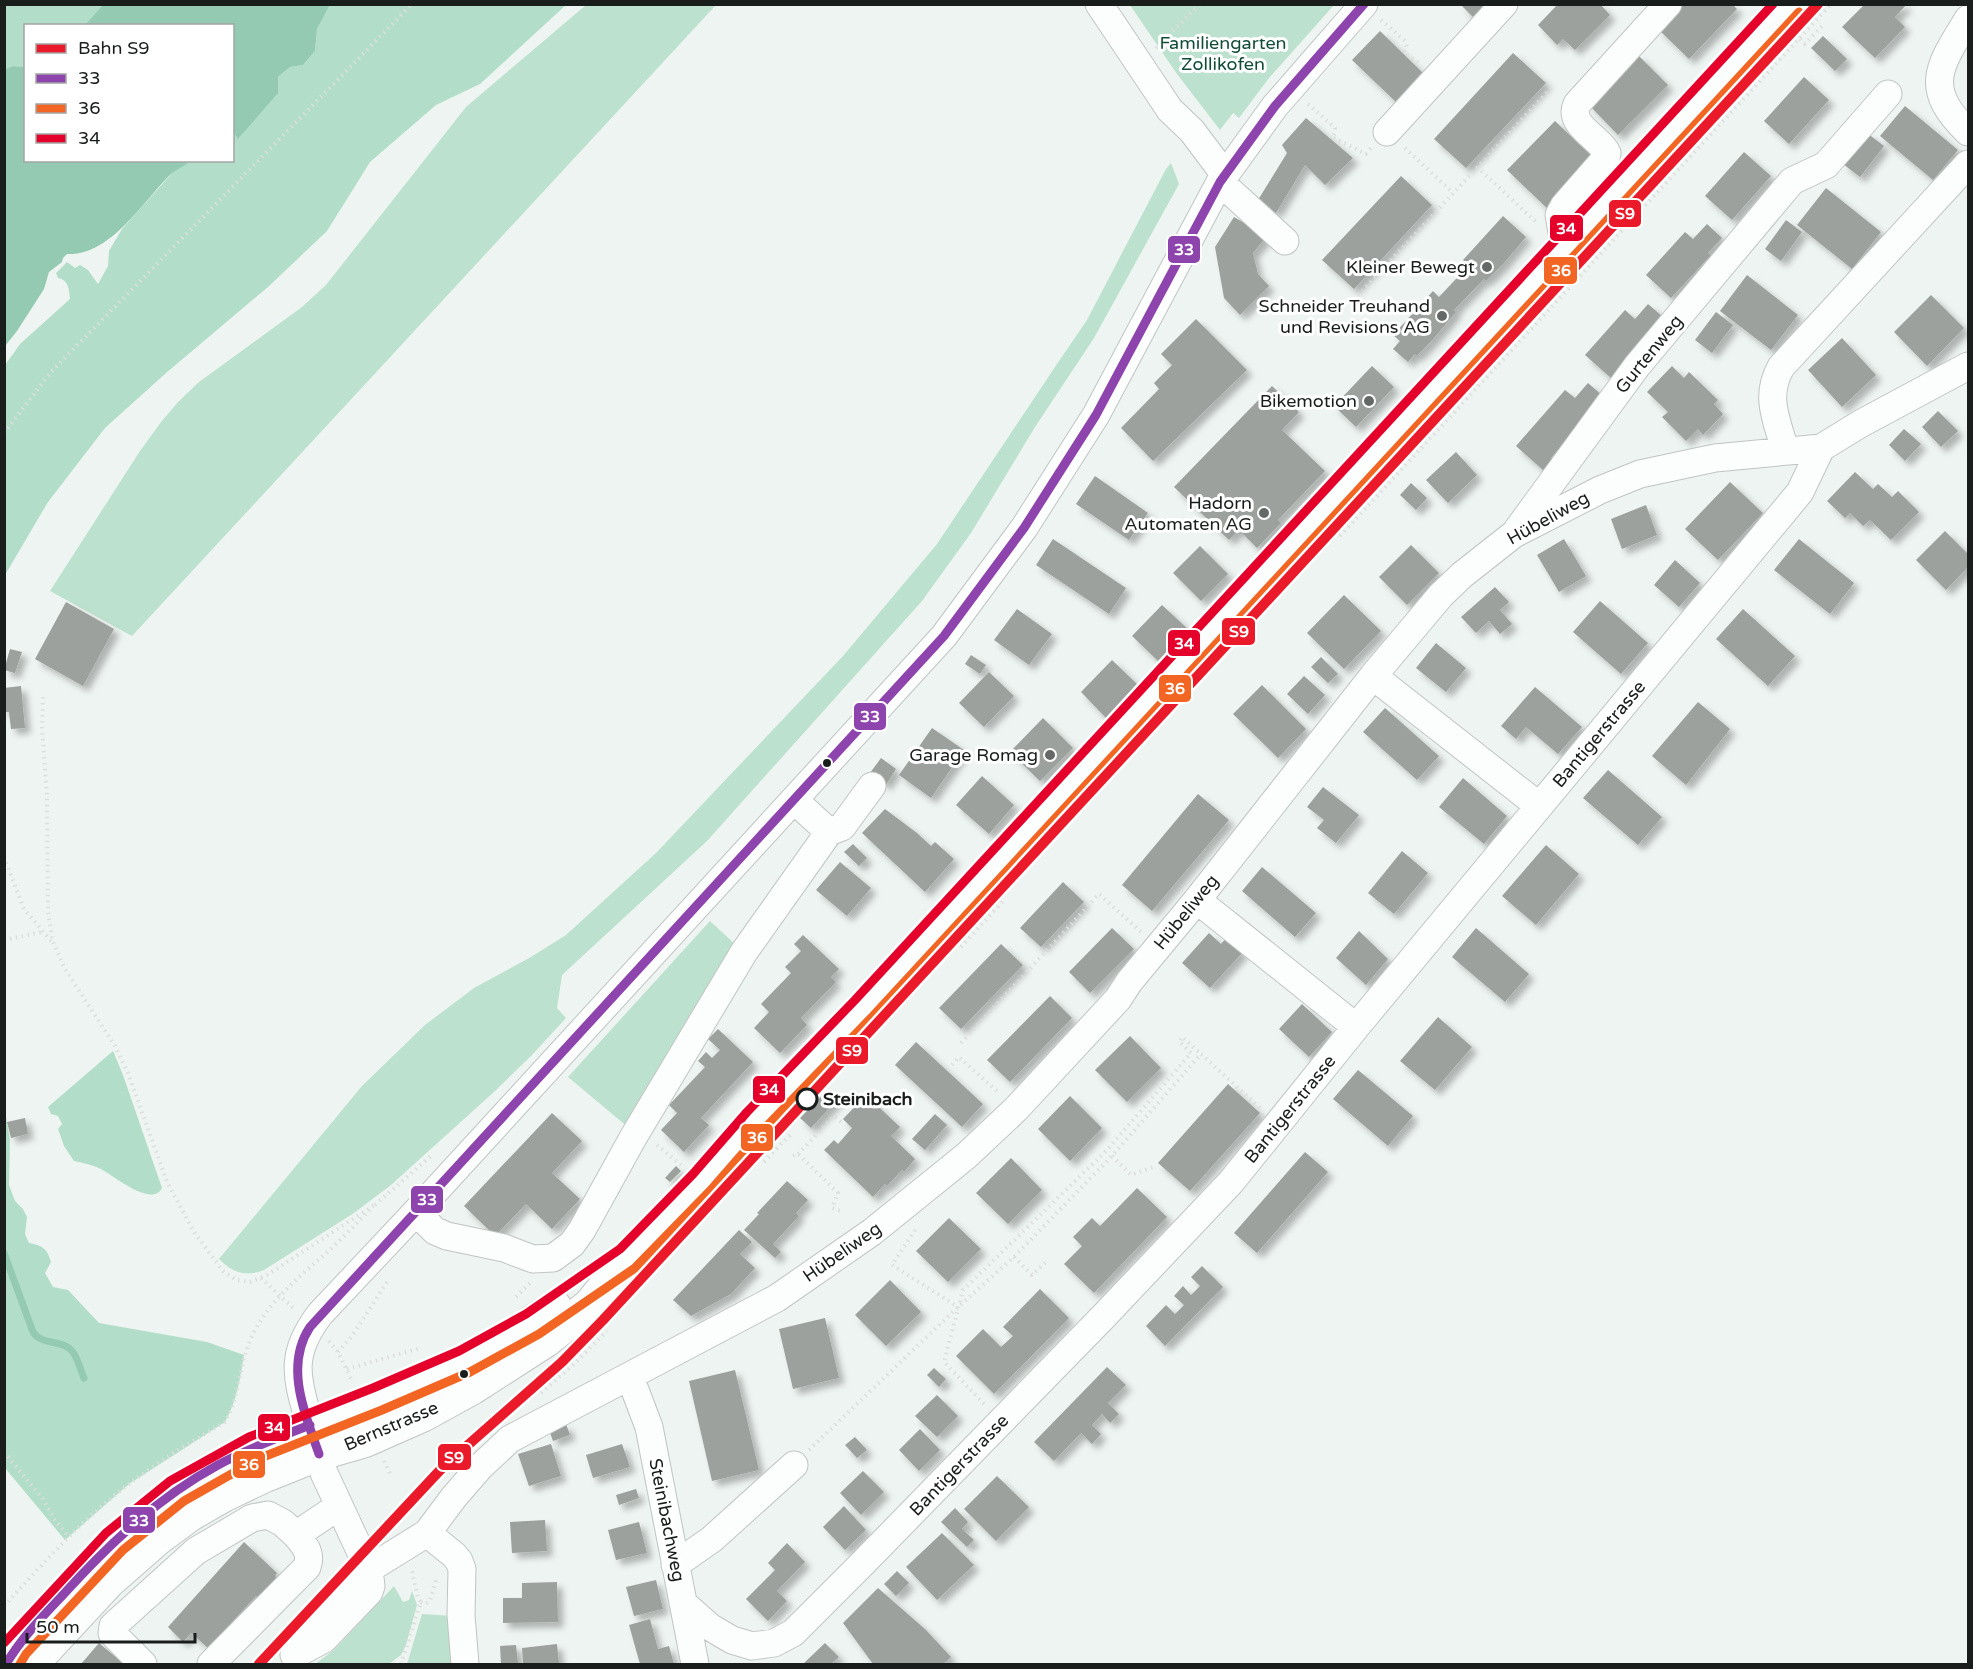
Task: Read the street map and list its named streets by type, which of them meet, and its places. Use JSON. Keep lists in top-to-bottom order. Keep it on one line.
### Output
{"streets":{"main road":["Bernstrasse"],"street":["Gurtenweg","Hübeliweg","Bantigerstrasse","Steinibachweg"]},"crossings":[["Gurtenweg","Hübeliweg"],["Hübeliweg","Bantigerstrasse"],["Hübeliweg","Steinibachweg"],["Bantigerstrasse","Steinibachweg"]],"parks":["Familiengarten Zollikofen"],"places":["Kleiner Bewegt","Schneider Treuhand und Revisions AG","Bikemotion","Hadorn Automaten AG","Garage Romag","Steinibach"],"lines":["rail line S9","transit line 33","transit line 34","transit line 36"],"legend":["Bahn S9","33","36","34"],"scale_bar":"50 m"}
